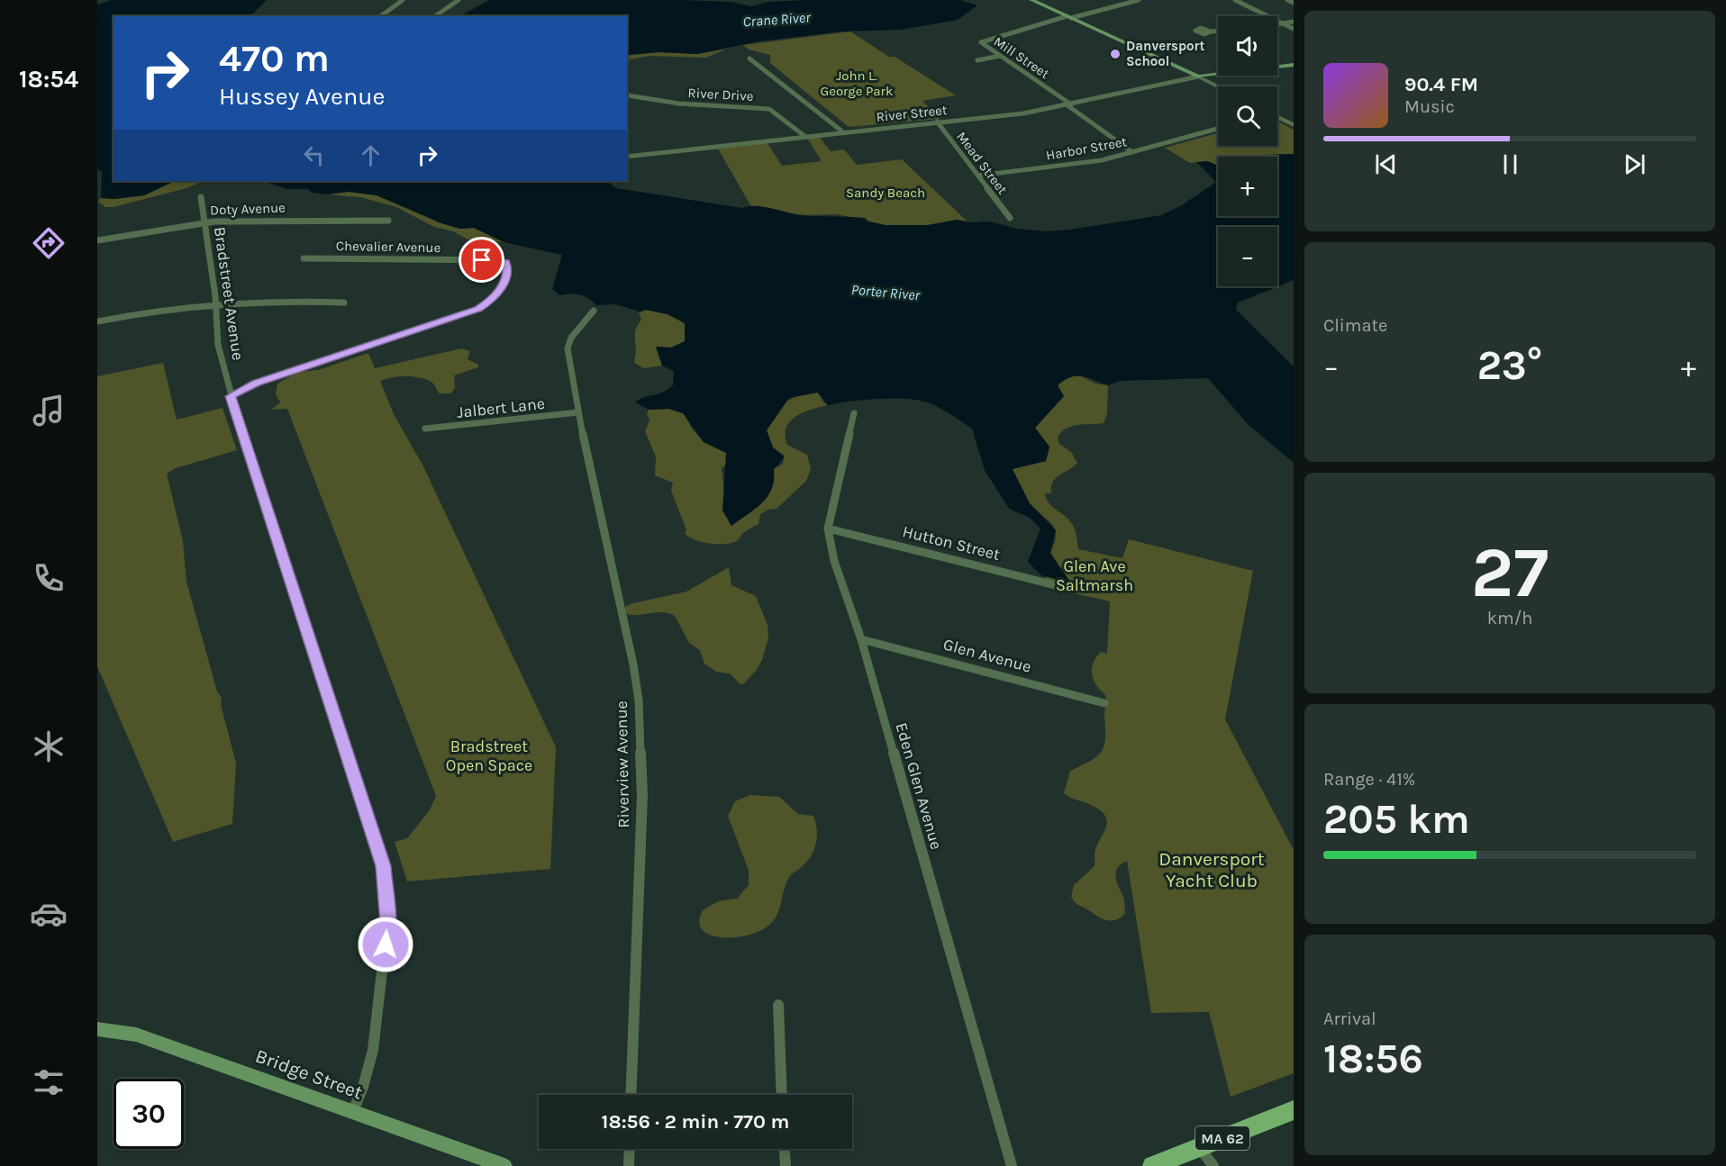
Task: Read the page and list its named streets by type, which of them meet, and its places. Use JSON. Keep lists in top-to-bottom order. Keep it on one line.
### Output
{"streets":{"main road":["Bridge Street","MA 62"],"street":["Mill Street","River Drive","River Street","Harbor Street","Mead Street","Doty Avenue","Chevalier Avenue","Bradstreet Avenue","Jalbert Lane","Hutton Street","Glen Avenue","Riverview Avenue","Eden Glen Avenue"]},"crossings":[["Mill Street","River Street"],["Mill Street","Harbor Street"],["River Drive","River Street"],["River Street","Mead Street"],["Harbor Street","Mead Street"],["Doty Avenue","Bradstreet Avenue"],["Chevalier Avenue","Bradstreet Avenue"],["Bradstreet Avenue","Bridge Street"],["Jalbert Lane","Riverview Avenue"],["Hutton Street","Eden Glen Avenue"],["Glen Avenue","Eden Glen Avenue"]],"water":["Crane River","Porter River"],"parks":["John L. George Park","Sandy Beach","Glen Ave Saltmarsh","Bradstreet Open Space","Danversport Yacht Club"],"places":["Danversport School"],"page":{"tabs":"18:54","map_buttons":["+","−"],"turn":["470 m","Hussey Avenue"],"song":["90.4 FM","Music"],"tile":["Climate",["27","km/h"],["Range · 41%","205 km"],["Arrival","18:56"]],"heat":["−","23°","+"],"limit":"30","trip":"18:56 · 2 min · 770 m"}}
